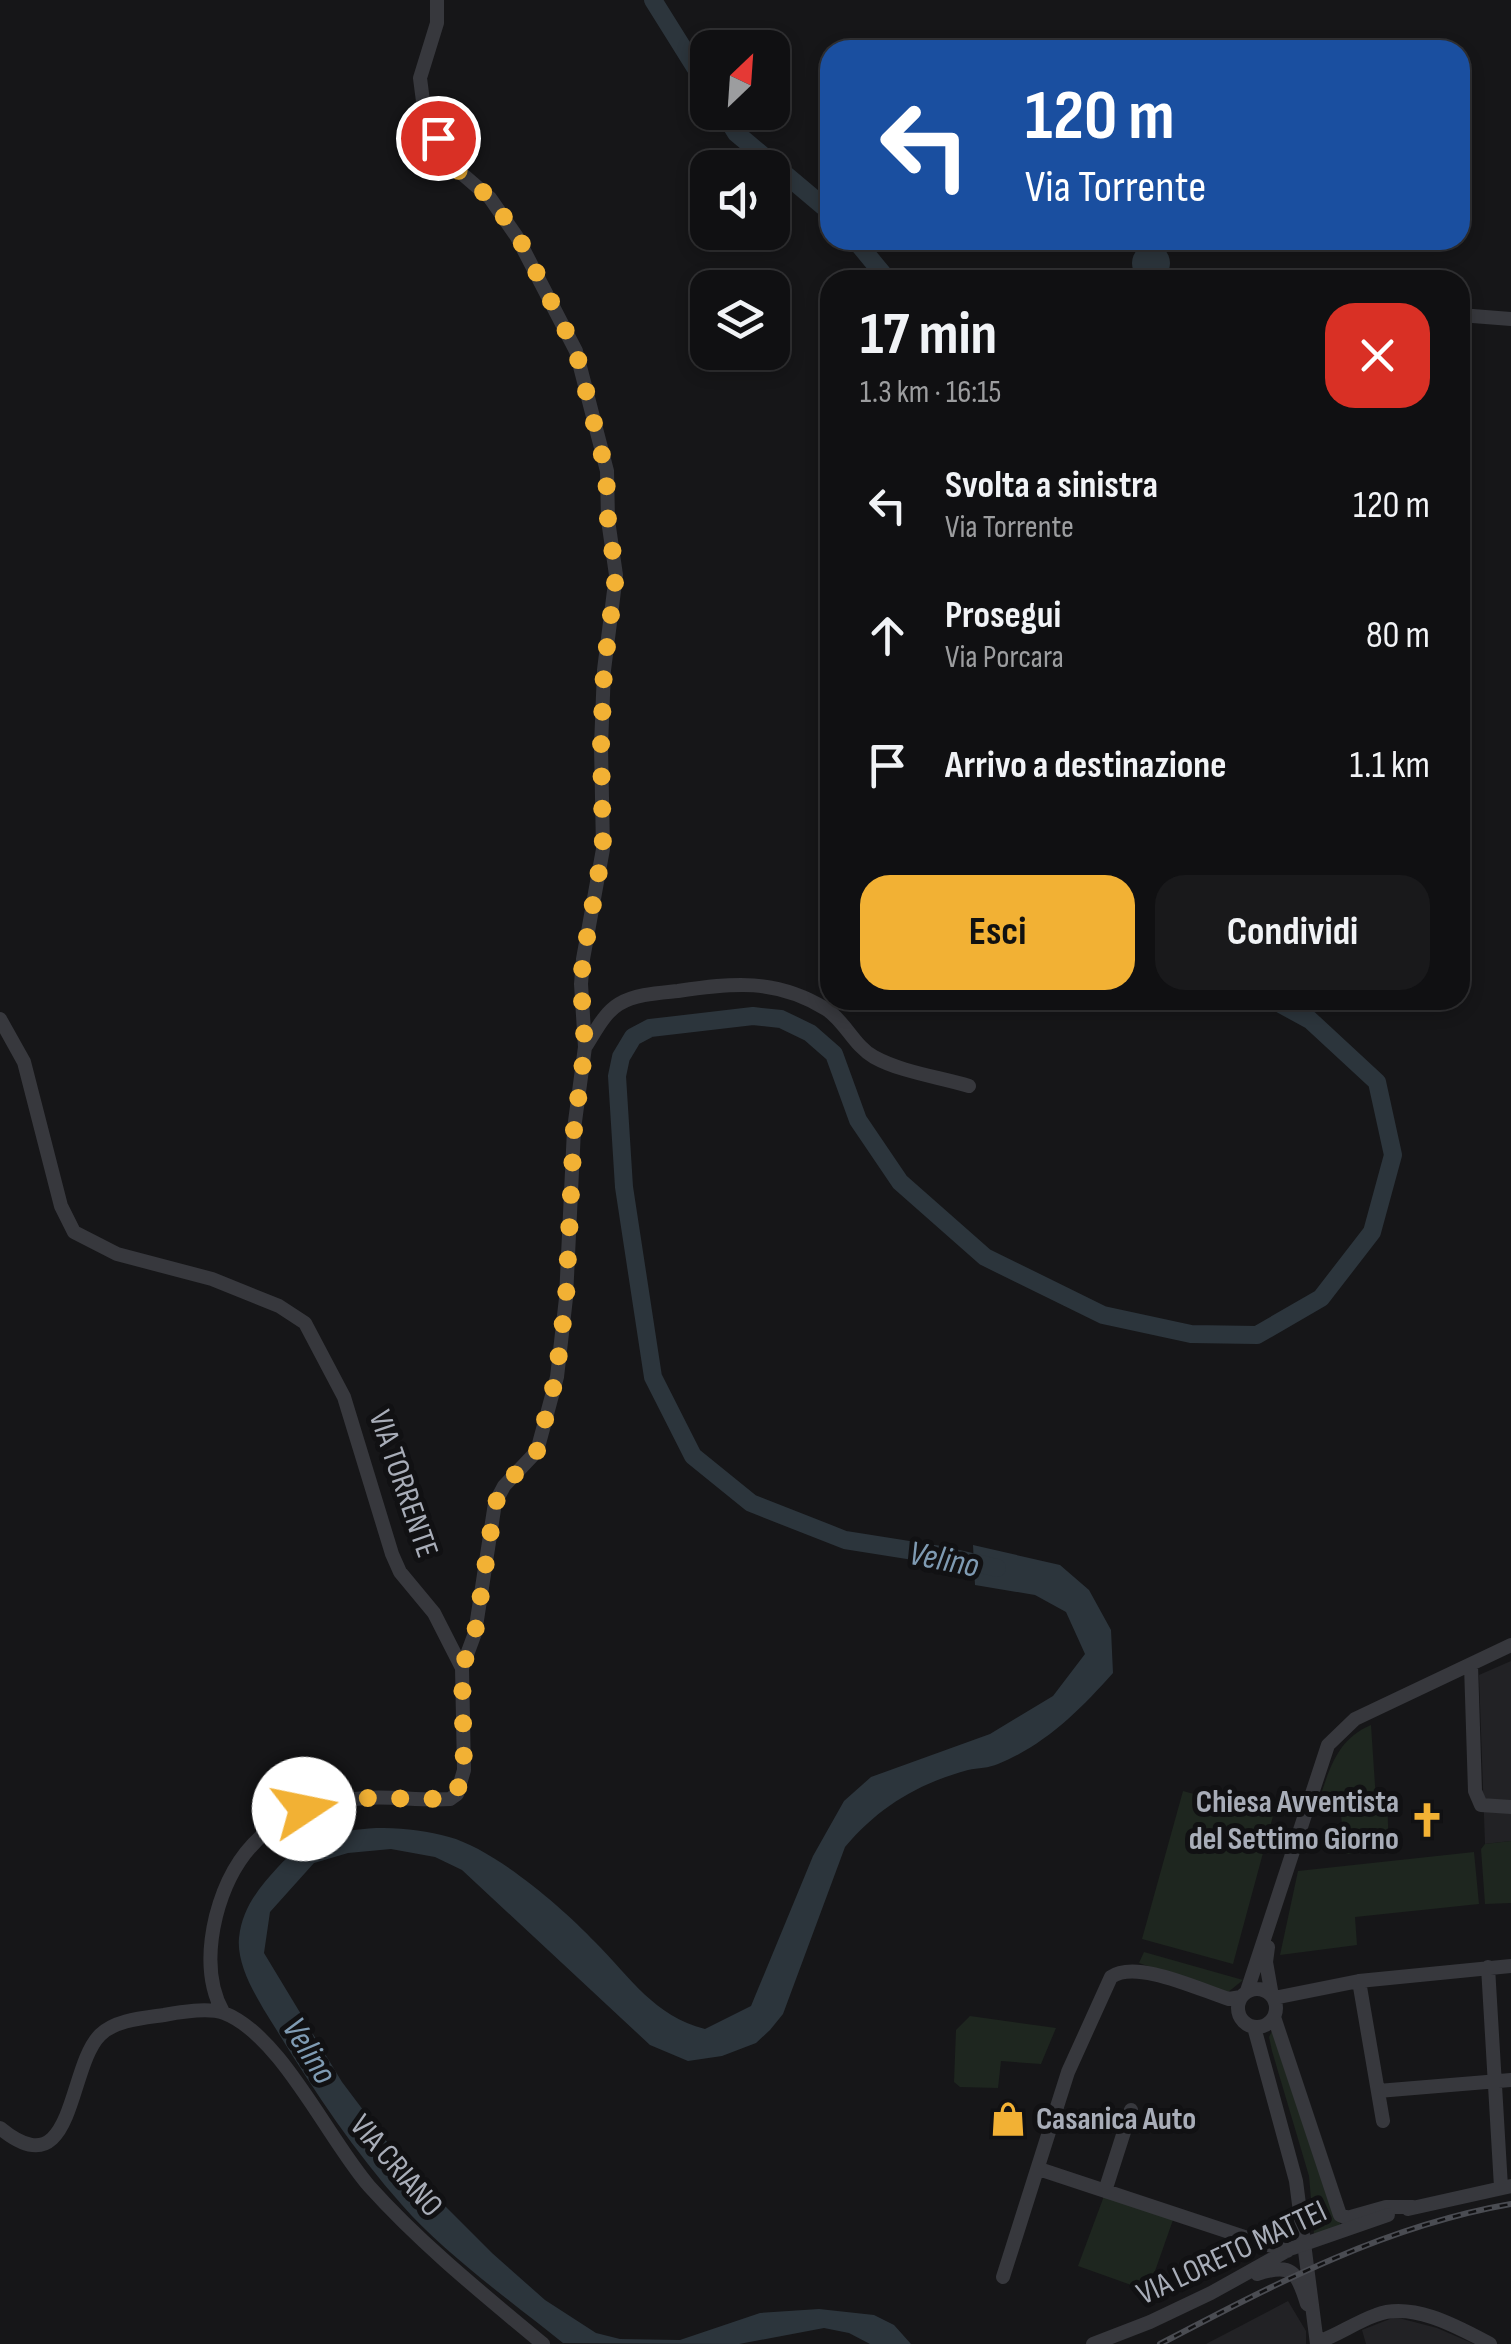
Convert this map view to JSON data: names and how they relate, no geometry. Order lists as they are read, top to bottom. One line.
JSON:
{"streets":{"street":["VIA TORRENTE","VIA CRIANO","VIA LORETO MATTEI"]},"crossings":[["VIA TORRENTE","VIA CRIANO"]],"water":["Velino"],"places":{"church":["Chiesa Avventista del Settimo Giorno"],"shop":["Casanica Auto"]},"north":"top right","page":{"turn":["120 m","Via Torrente"],"heading":["17 min","1.3 km · 16:15"],"list":[{"name":"Svolta a sinistra","note":"Via Torrente","value":"120 m"},{"name":"Prosegui","note":"Via Porcara","value":"80 m"},{"name":"Arrivo a destinazione","value":"1.1 km"}],"buttons":["Esci","Condividi"]}}
